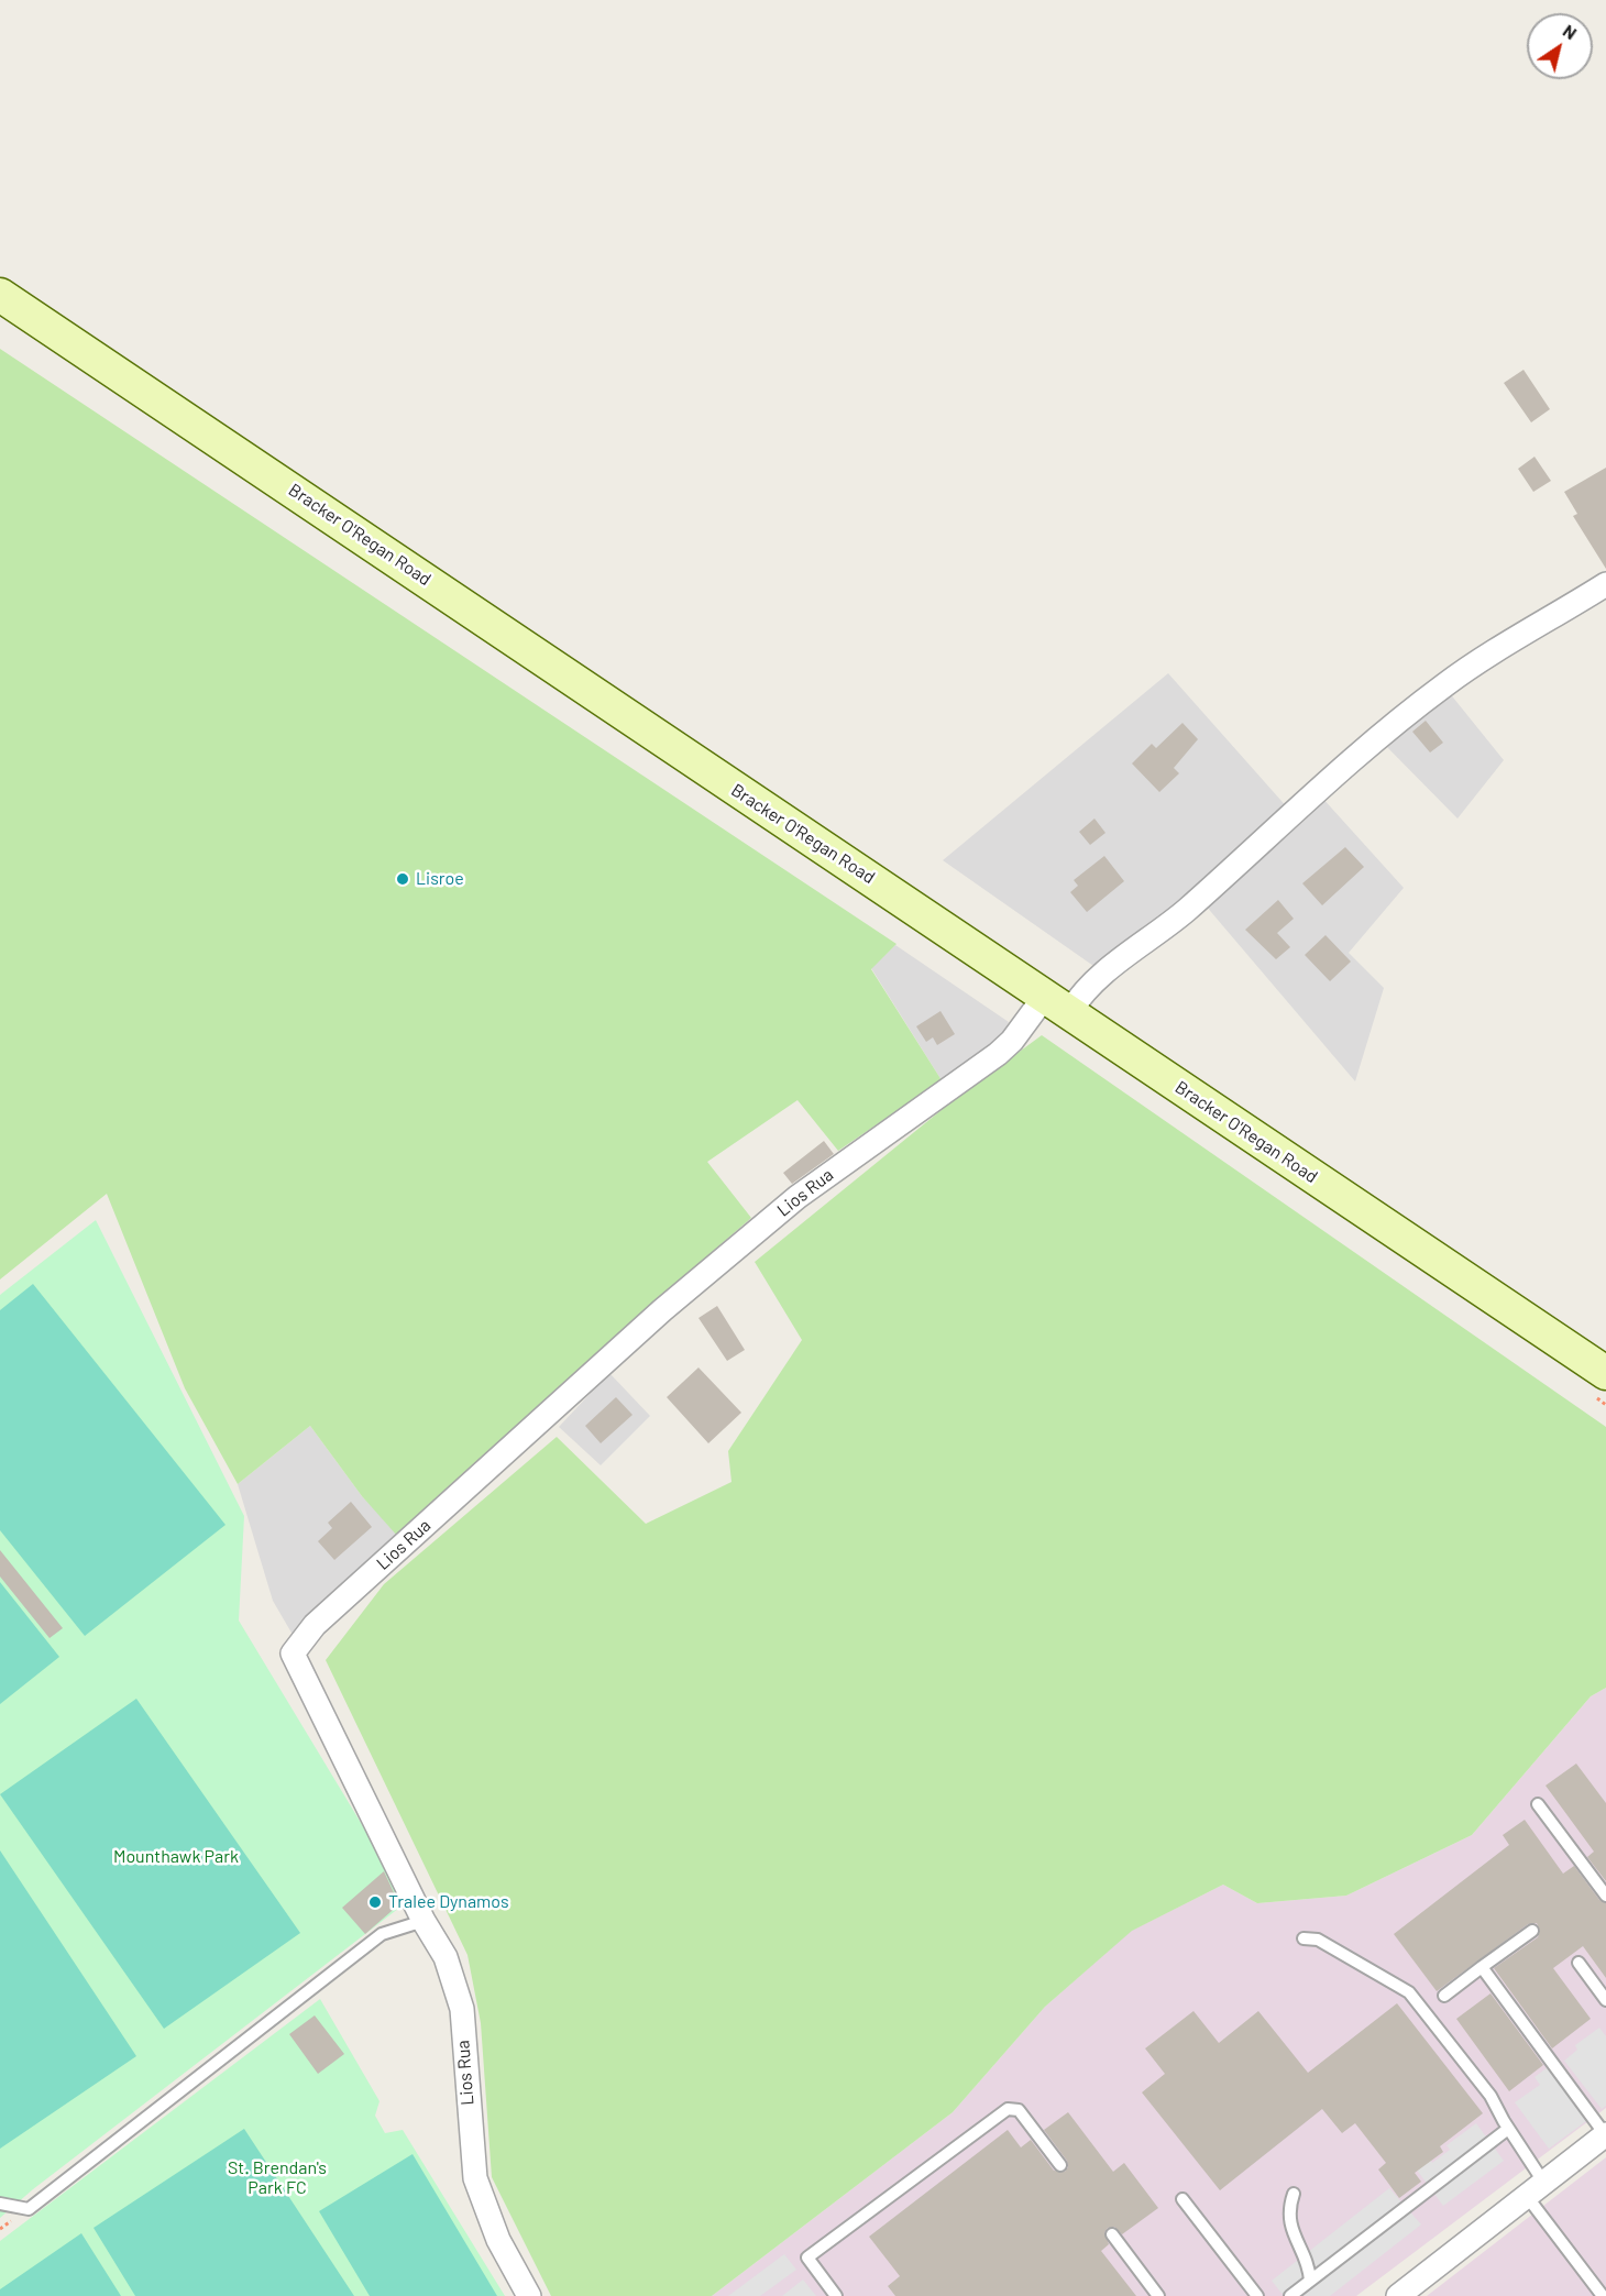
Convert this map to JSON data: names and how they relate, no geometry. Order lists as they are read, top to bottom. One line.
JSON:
{"streets":{"main road":["Bracker O'Regan Road"],"street":["Lios Rua"]},"crossings":[["Bracker O'Regan Road","Lios Rua"]],"parks":["Mounthawk Park","St. Brendan's Park FC"],"places":["Lisroe","Tralee Dynamos"],"north":"top right"}
